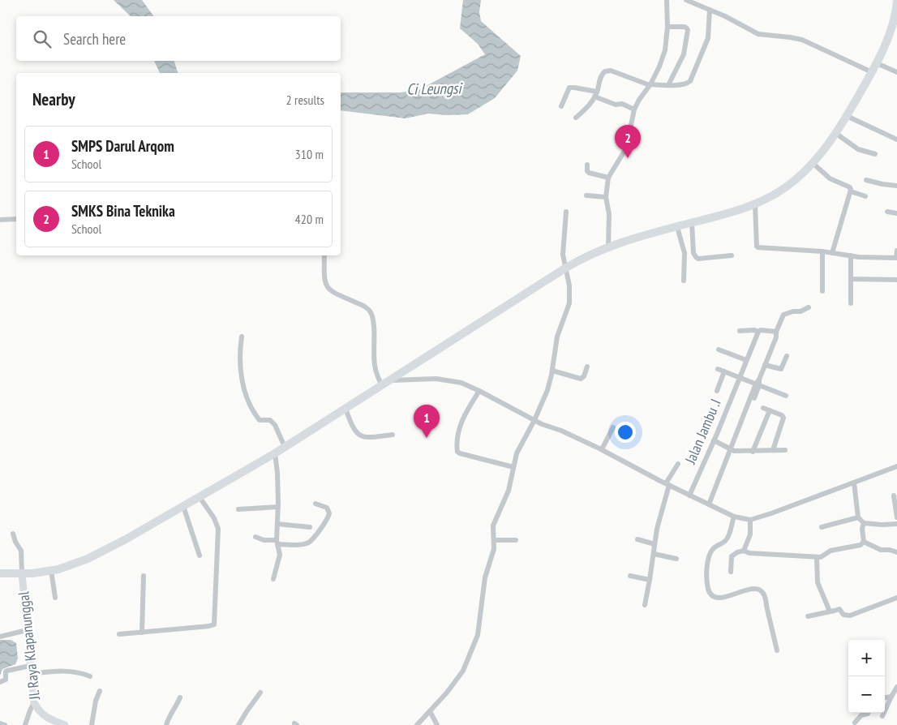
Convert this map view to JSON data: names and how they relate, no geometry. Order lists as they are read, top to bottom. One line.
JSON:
{"streets":{"street":["Jalan Jambu .I","Jl. Raya Klapanunggal"]},"water":["Ci Leungsi"],"page":{"search":"Search here","heading":["Nearby","2 results"],"pins":["2","1"],"list":[{"mark":"1","name":"SMPS Darul Arqom","note":"School","value":"310 m"},{"mark":"2","name":"SMKS Bina Teknika","note":"School","value":"420 m"}],"map_buttons":["+","−"]}}
